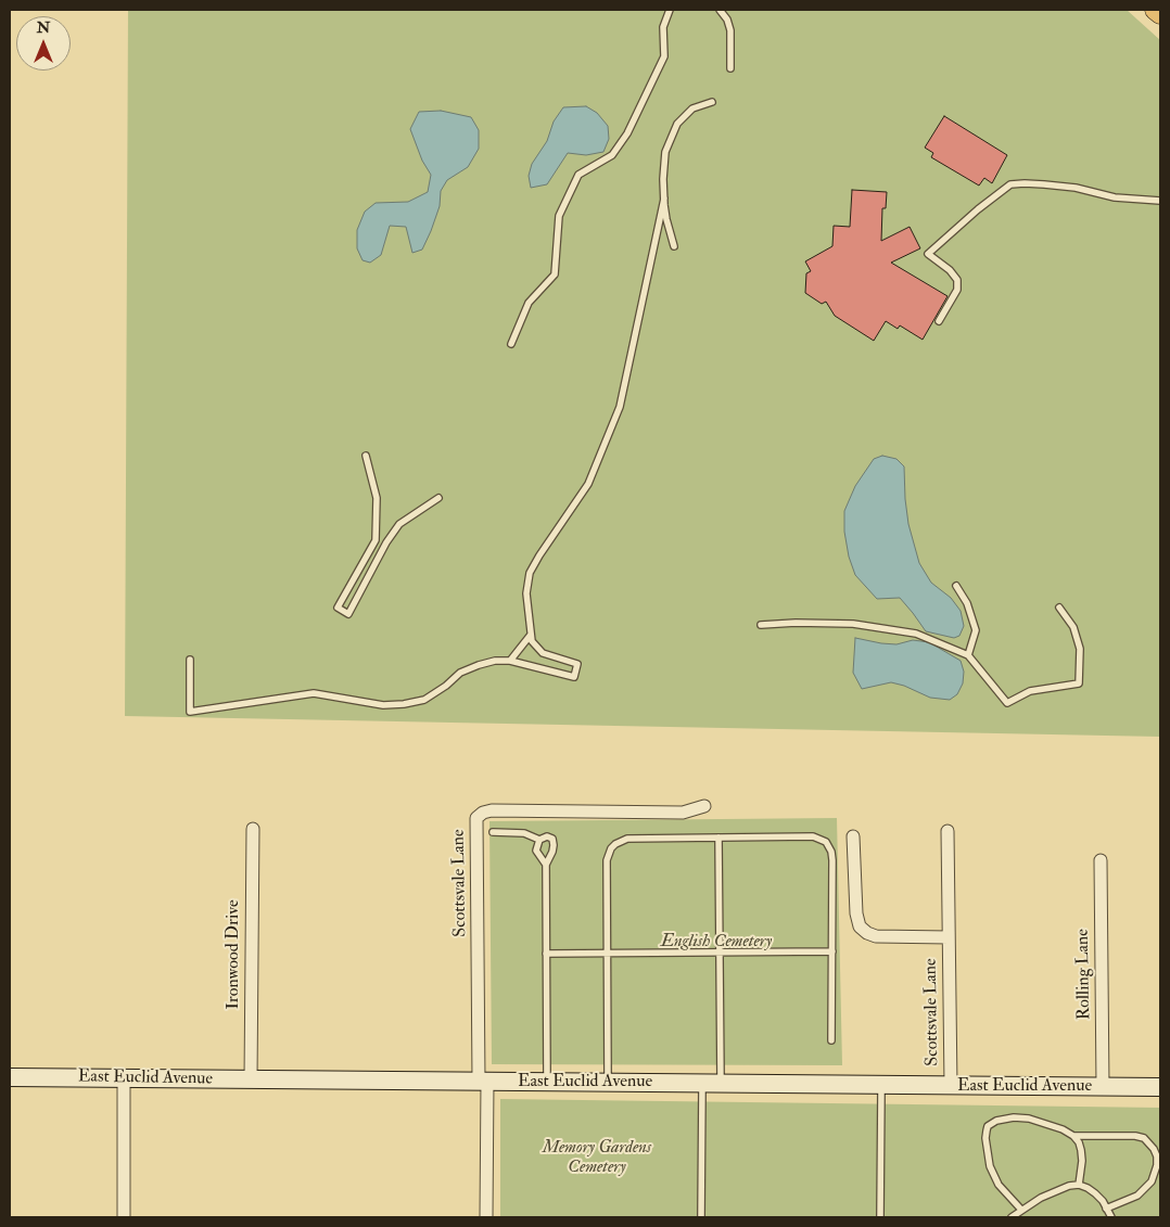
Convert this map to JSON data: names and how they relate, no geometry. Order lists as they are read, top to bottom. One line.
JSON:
{"streets":{"main road":["East Euclid Avenue"],"street":["Scottsvale Lane","Ironwood Drive","Rolling Lane"]},"crossings":[["Scottsvale Lane","East Euclid Avenue"],["Ironwood Drive","East Euclid Avenue"],["Rolling Lane","East Euclid Avenue"]],"parks":["English Cemetery","Memory Gardens Cemetery"],"north":"top"}
